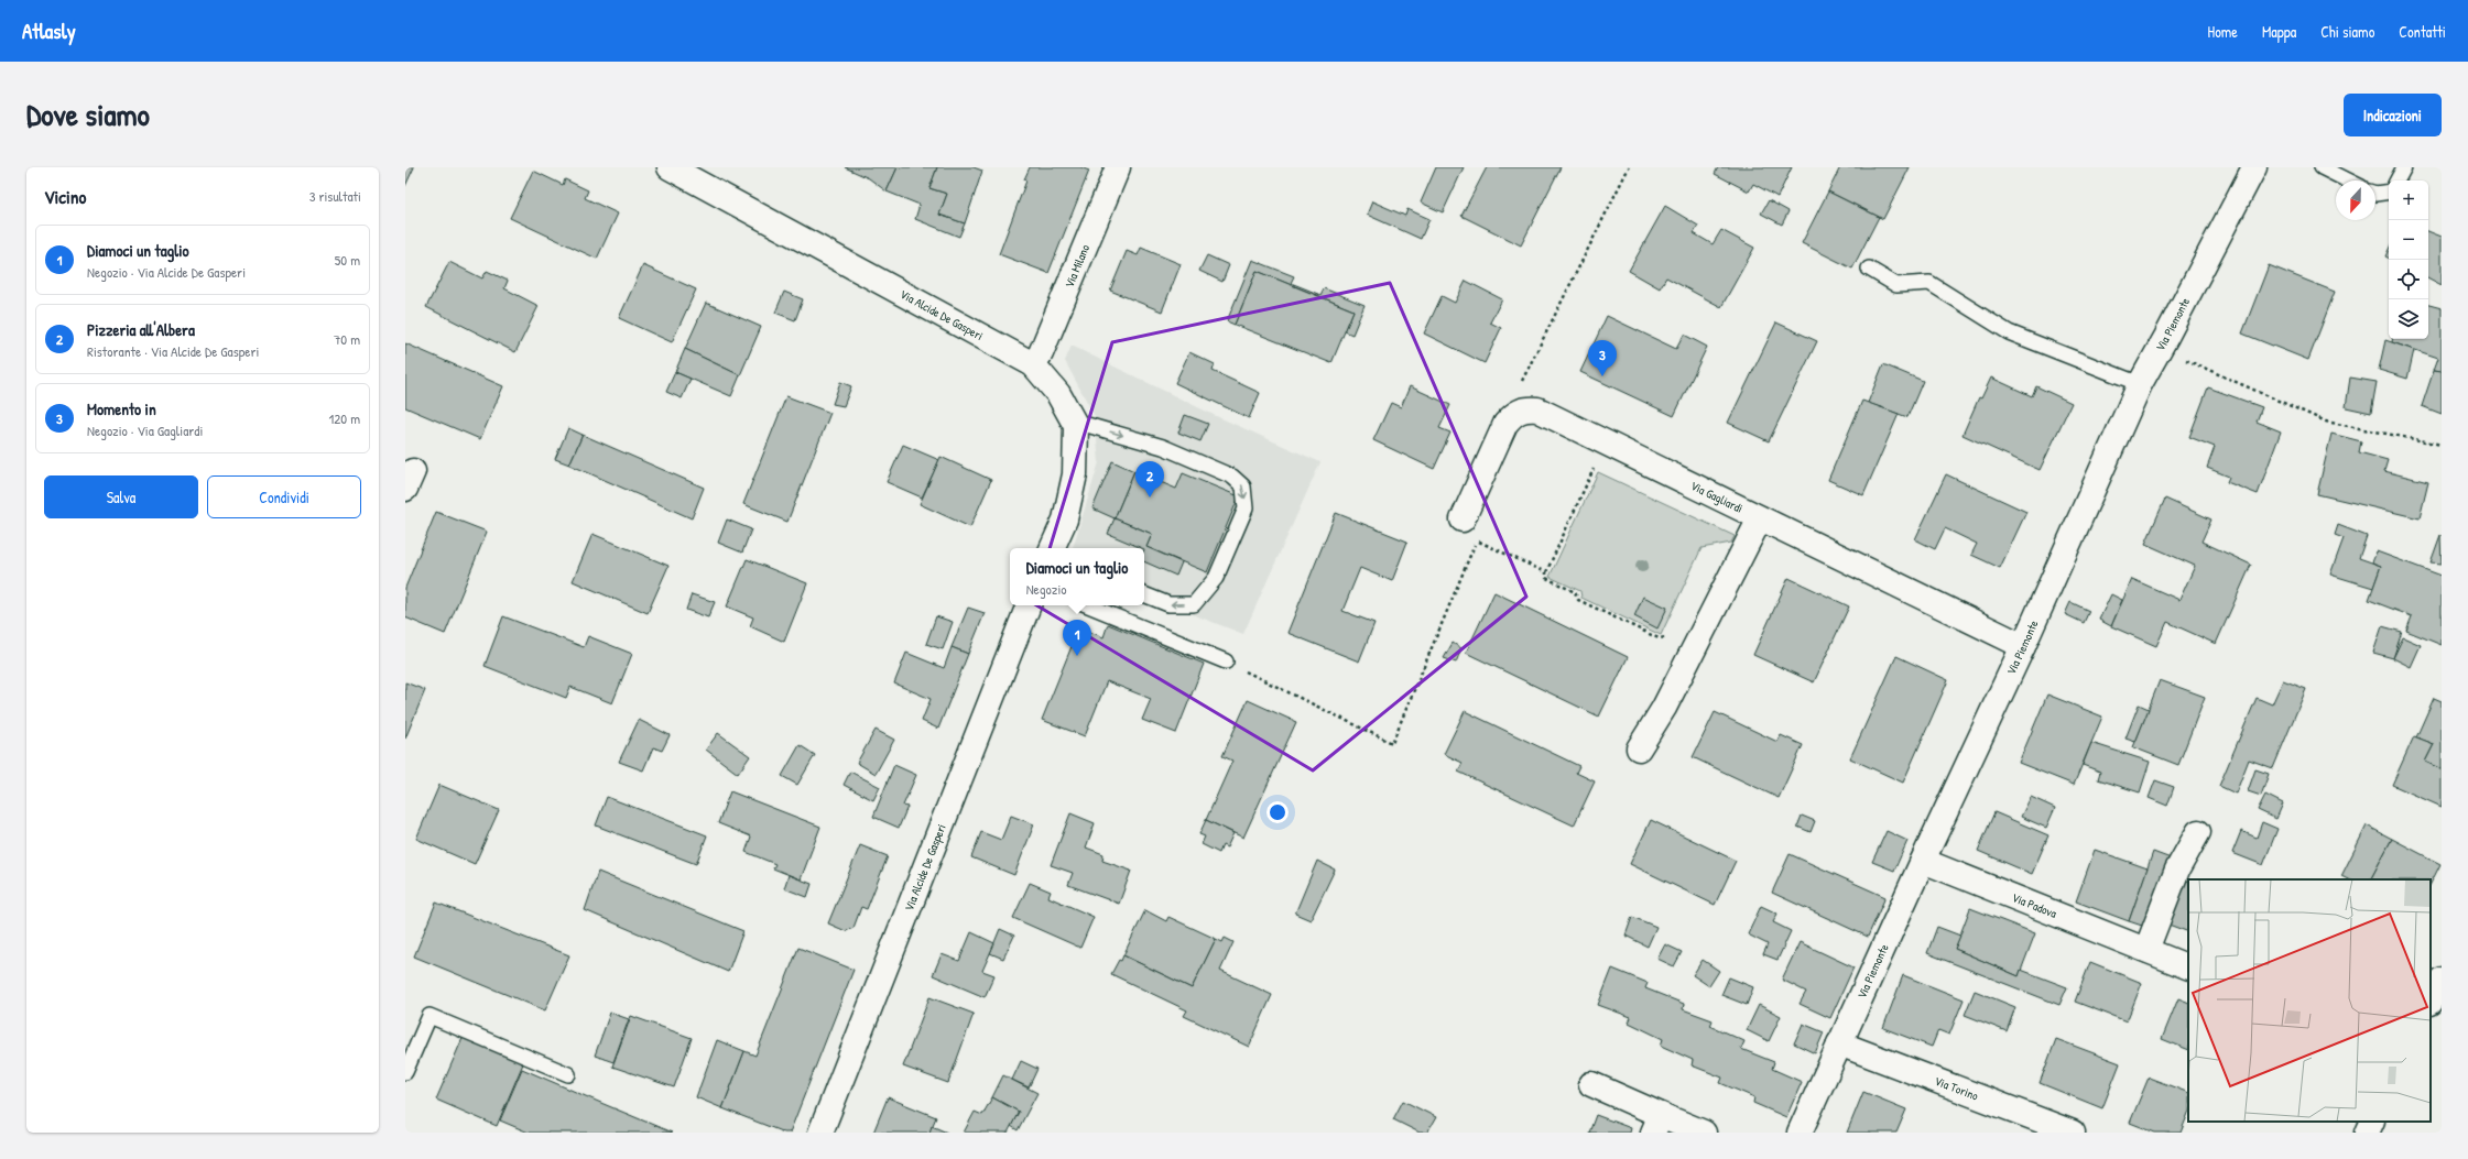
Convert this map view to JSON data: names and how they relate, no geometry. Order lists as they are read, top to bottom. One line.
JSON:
{"streets":{"street":["Via Milano","Via Alcide De Gasperi","Via Piemonte","Via Gagliardi","Via Padova","Via Torino"]},"crossings":[["Via Milano","Via Alcide De Gasperi"],["Via Piemonte","Via Gagliardi"],["Via Piemonte","Via Padova"],["Via Piemonte","Via Torino"]],"north":"bottom","page":{"header":"Atlasly","nav":["Home","Mappa","Chi siamo","Contatti"],"title":"Dove siamo","buttons":["Indicazioni",["Salva","Condividi"]],"heading":["Vicino","3 risultati"],"map_buttons":["+","−"],"list":[{"mark":"1","name":"Diamoci un taglio","note":"Negozio · Via Alcide De Gasperi","value":"50 m"},{"mark":"2","name":"Pizzeria all'Albera","note":"Ristorante · Via Alcide De Gasperi","value":"70 m"},{"mark":"3","name":"Momento in","note":"Negozio · Via Gagliardi","value":"120 m"}],"pins":["3","2","1"],"popup":["Diamoci un taglio","Negozio"]}}
